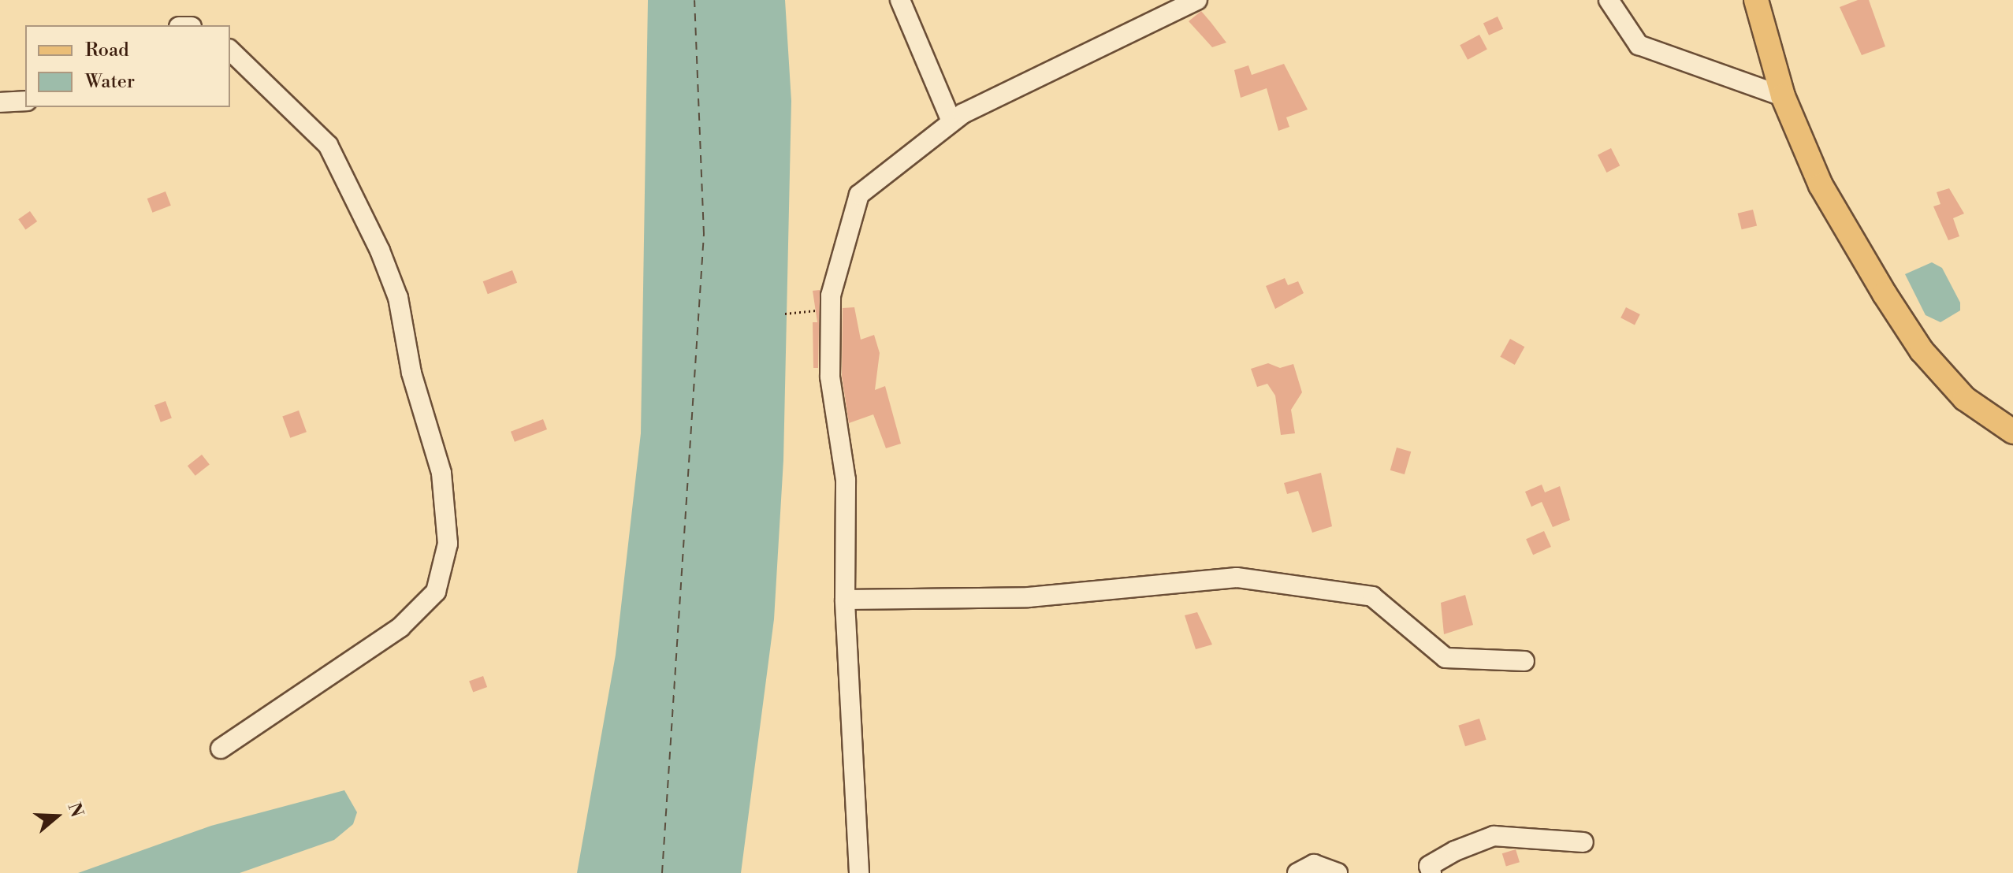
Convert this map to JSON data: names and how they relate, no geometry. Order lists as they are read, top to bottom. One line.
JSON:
{"legend":["Road","Water"],"north":"right"}
